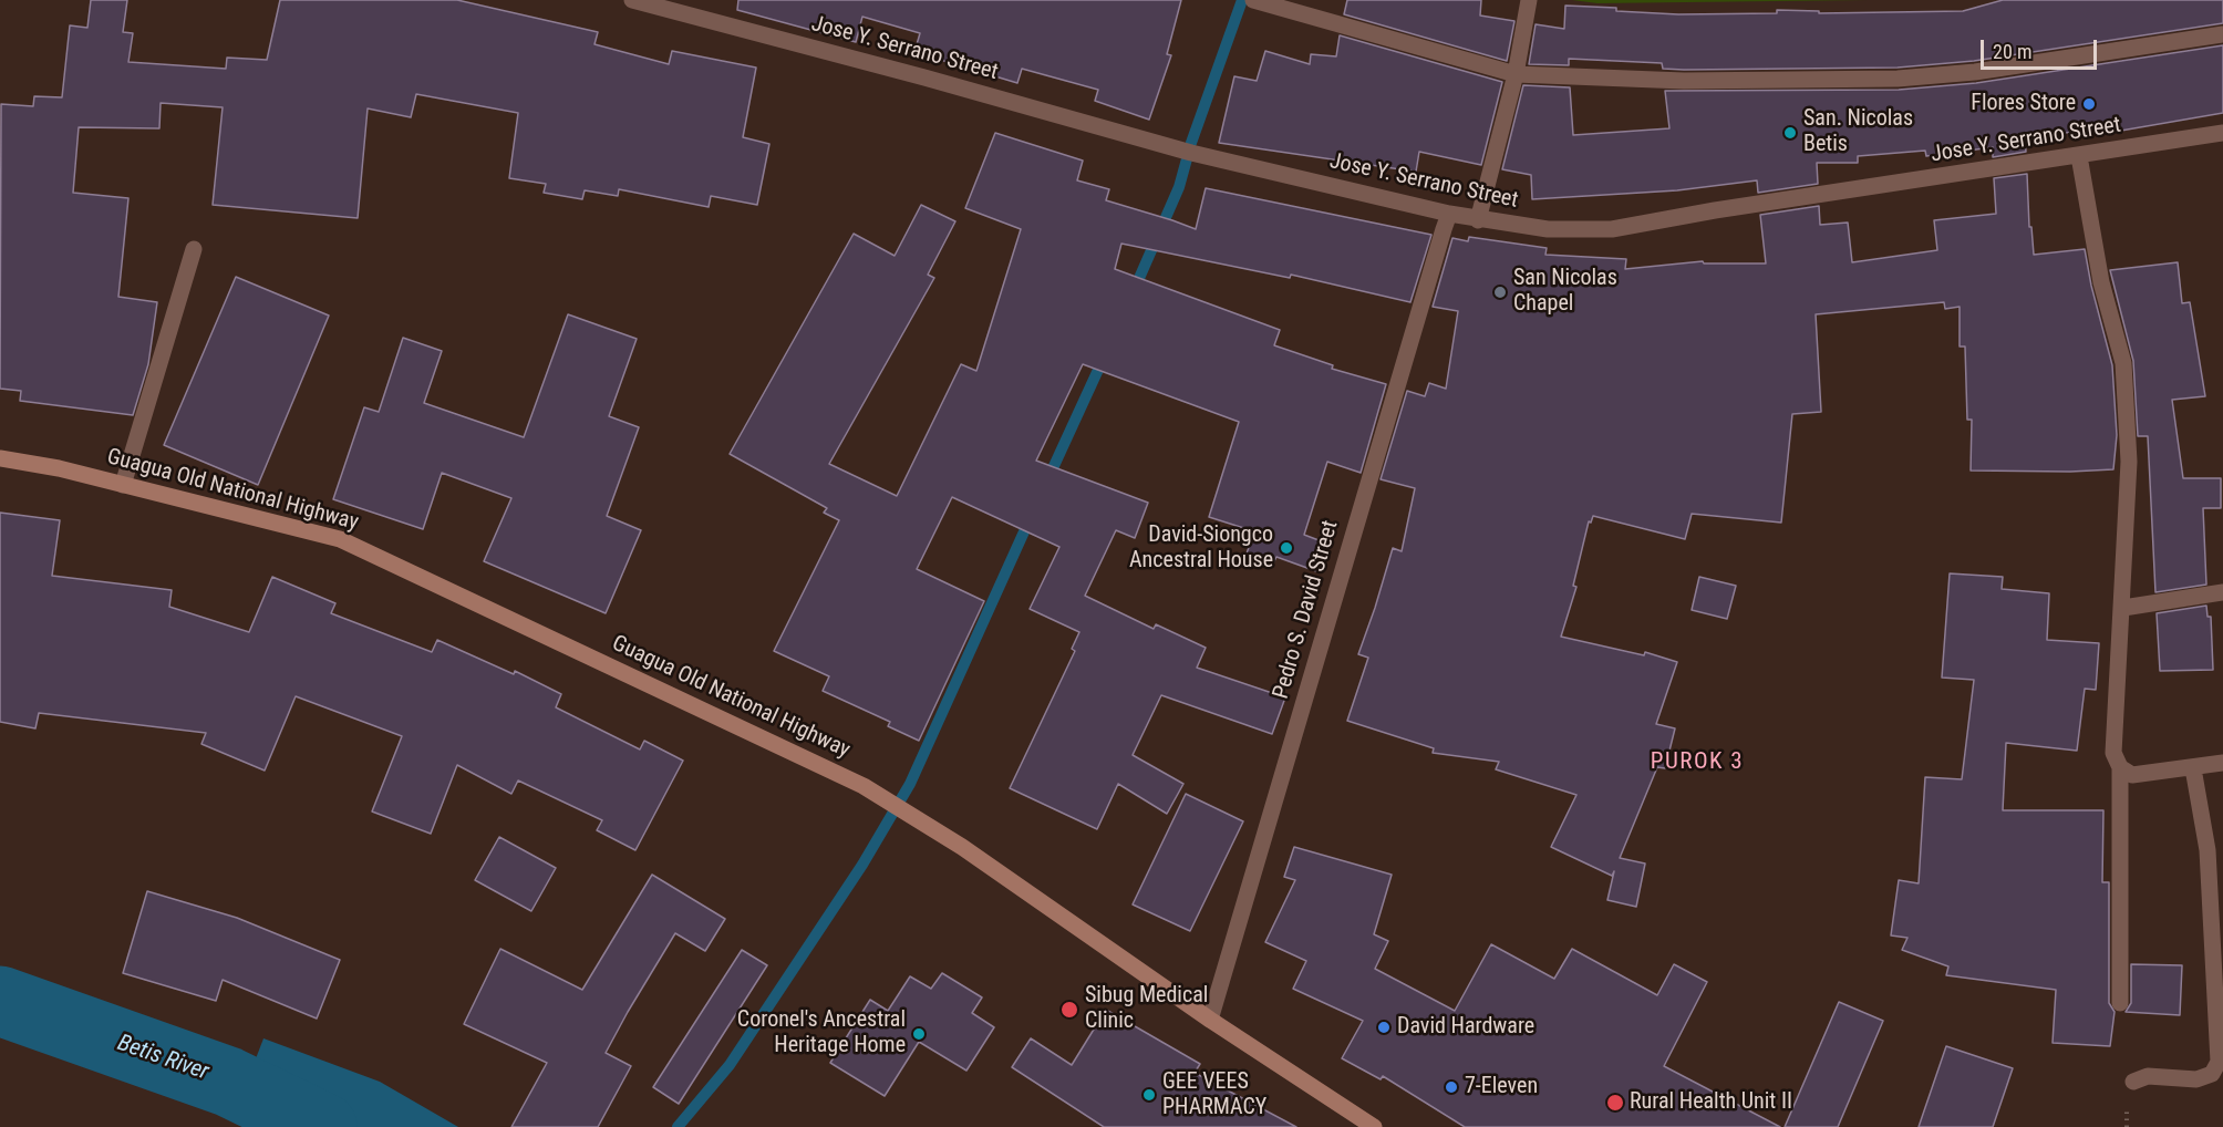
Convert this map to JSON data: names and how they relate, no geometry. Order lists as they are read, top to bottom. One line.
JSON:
{"streets":{"main road":["Guagua Old National Highway"],"street":["Jose Y. Serrano Street","Pedro S. David Street"]},"crossings":[["Jose Y. Serrano Street","Pedro S. David Street"],["Guagua Old National Highway","Pedro S. David Street"]],"districts":["PUROK 3"],"water":["Betis River"],"places":["Flores Store","San. Nicolas Betis","San Nicolas Chapel","David-Siongco Ancestral House","Sibug Medical Clinic","David Hardware","Coronel's Ancestral Heritage Home","7-Eleven","GEE VEES PHARMACY","Rural Health Unit II"],"scale_bar":"20 m"}
